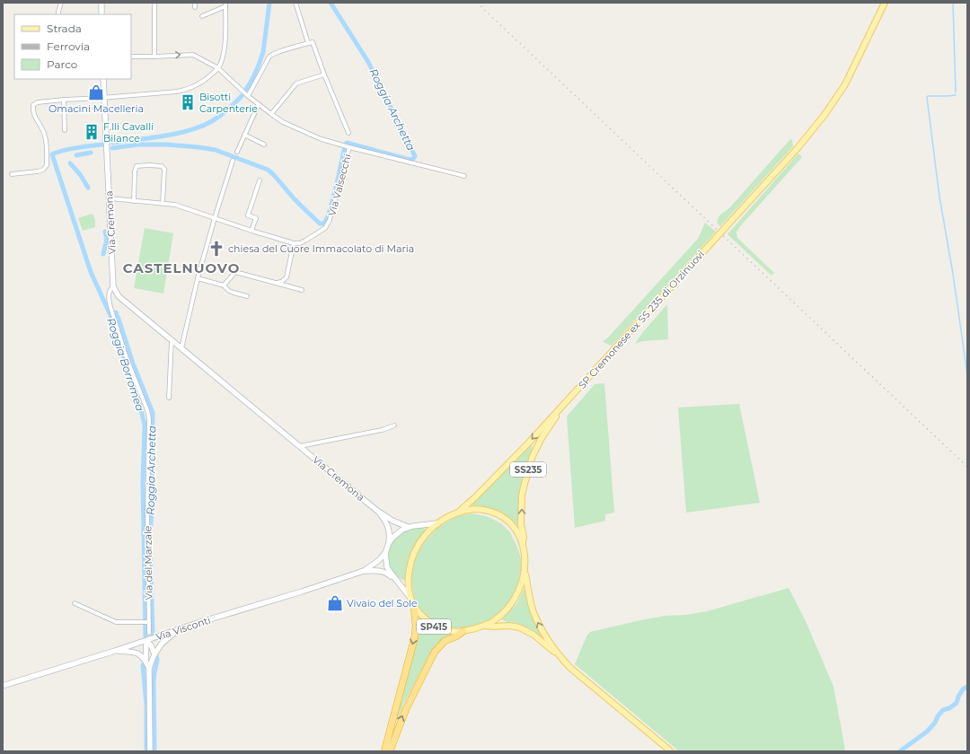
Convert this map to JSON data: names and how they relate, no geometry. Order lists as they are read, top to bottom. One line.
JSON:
{"streets":{"highway":["SP415"],"main road":["SP Cremonese ex SS 235 di Orzinuovi","SS235"],"street":["Via Valsecchi","Via Cremona","Via del Marzale","Via Visconti"]},"crossings":[["Via Cremona","Via del Marzale"],["SP Cremonese ex SS 235 di Orzinuovi","SS235"],["SS235","SP415"]],"districts":["CASTELNUOVO"],"water":["Roggia Archetta","Roggia Borromea"],"places":{"shop":["Omacini Macelleria","Vivaio del Sole"],"building":["Bisotti Carpenterie","F.lli Cavalli Bilance"],"church":["chiesa del Cuore Immacolato di Maria"]},"legend":["Strada","Ferrovia","Parco"]}
